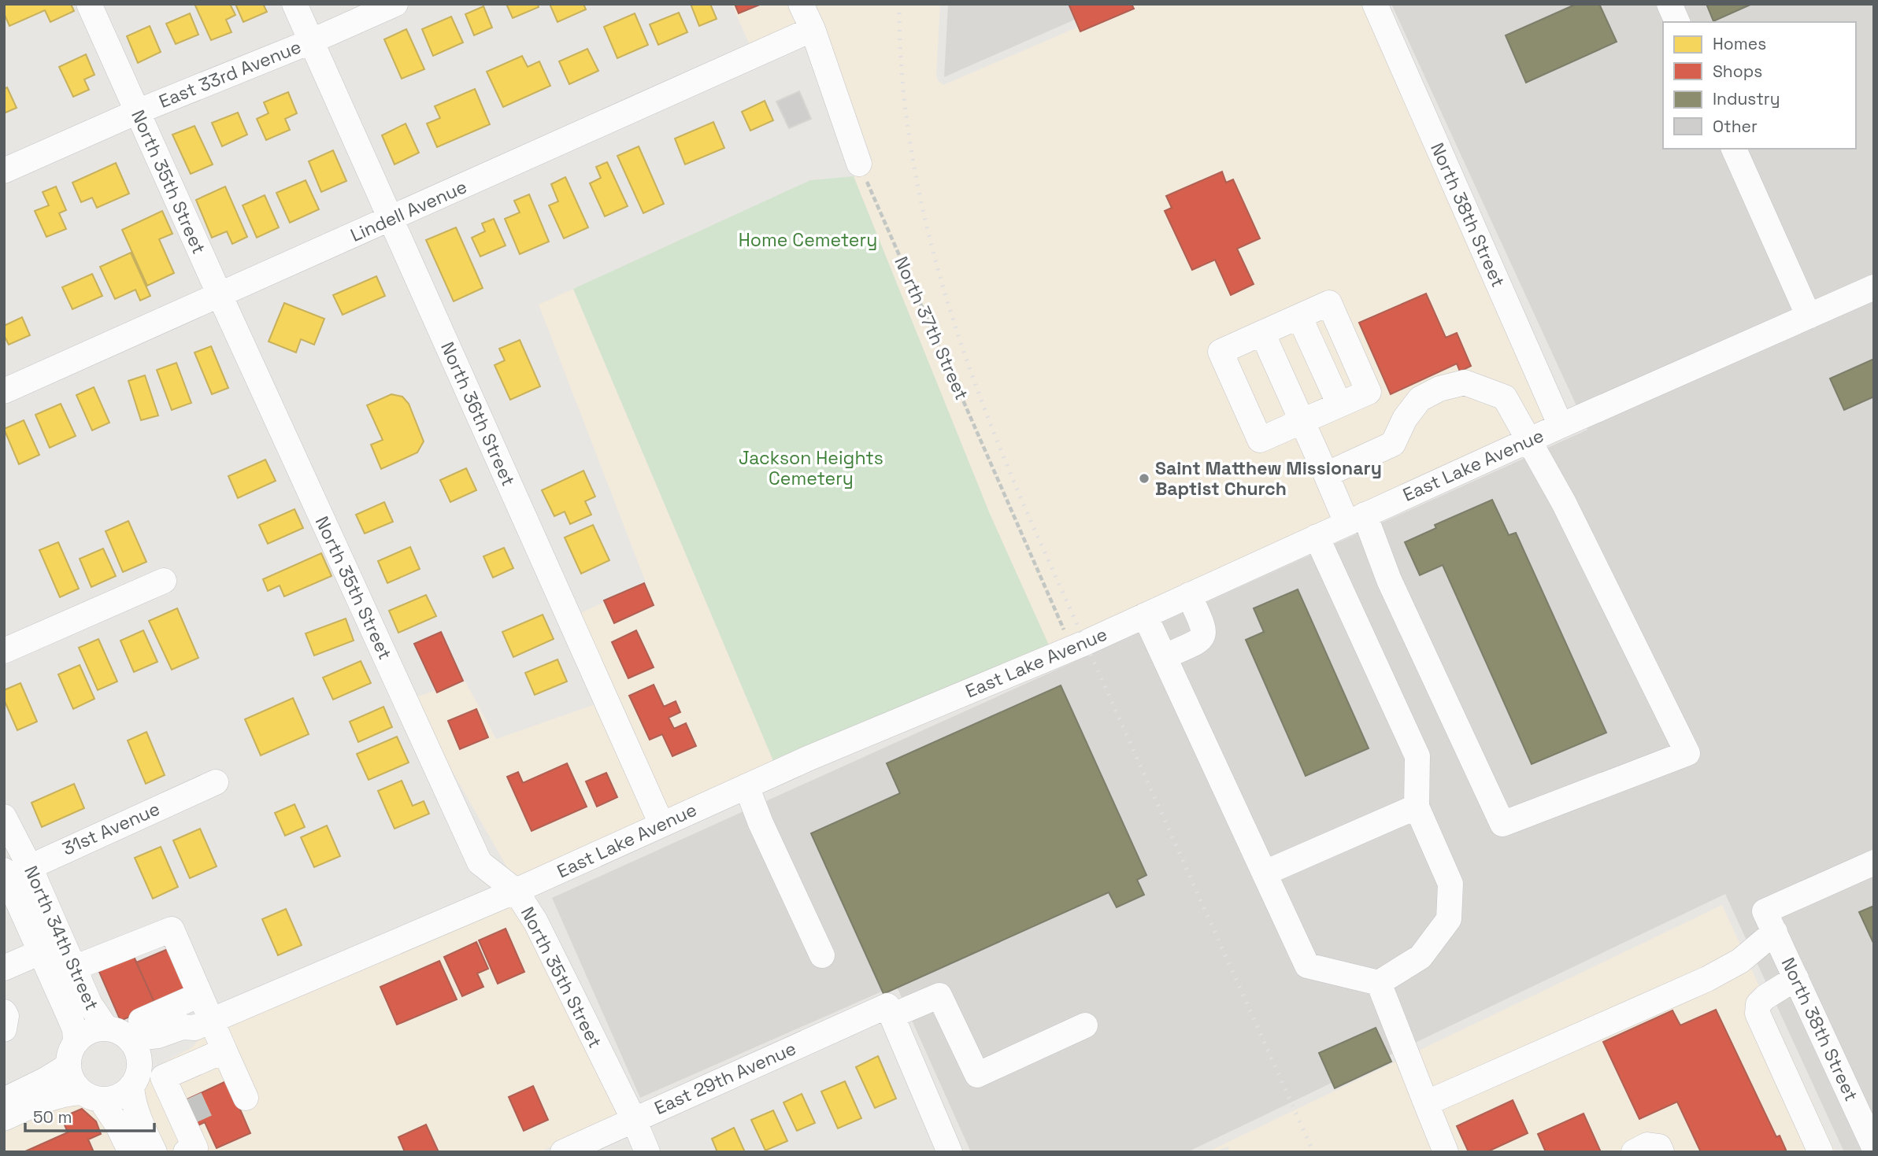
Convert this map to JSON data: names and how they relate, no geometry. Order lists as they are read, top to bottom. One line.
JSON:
{"streets":{"street":["East 33rd Avenue","North 35th Street","Lindell Avenue","North 38th Street","North 36th Street","East Lake Avenue","31st Avenue","North 34th Street","East 29th Avenue"],"path":["North 37th Street"]},"crossings":[["East 33rd Avenue","North 35th Street"],["East 33rd Avenue","North 36th Street"],["North 35th Street","Lindell Avenue"],["North 35th Street","East Lake Avenue"],["North 35th Street","East 29th Avenue"],["Lindell Avenue","North 36th Street"],["North 38th Street","East Lake Avenue"],["North 37th Street","East Lake Avenue"],["North 36th Street","East Lake Avenue"],["East Lake Avenue","North 34th Street"],["31st Avenue","North 34th Street"]],"parks":["Home Cemetery","Jackson Heights Cemetery"],"places":["Saint Matthew Missionary Baptist Church"],"legend":["Homes","Shops","Industry","Other"],"scale_bar":"50 m"}
